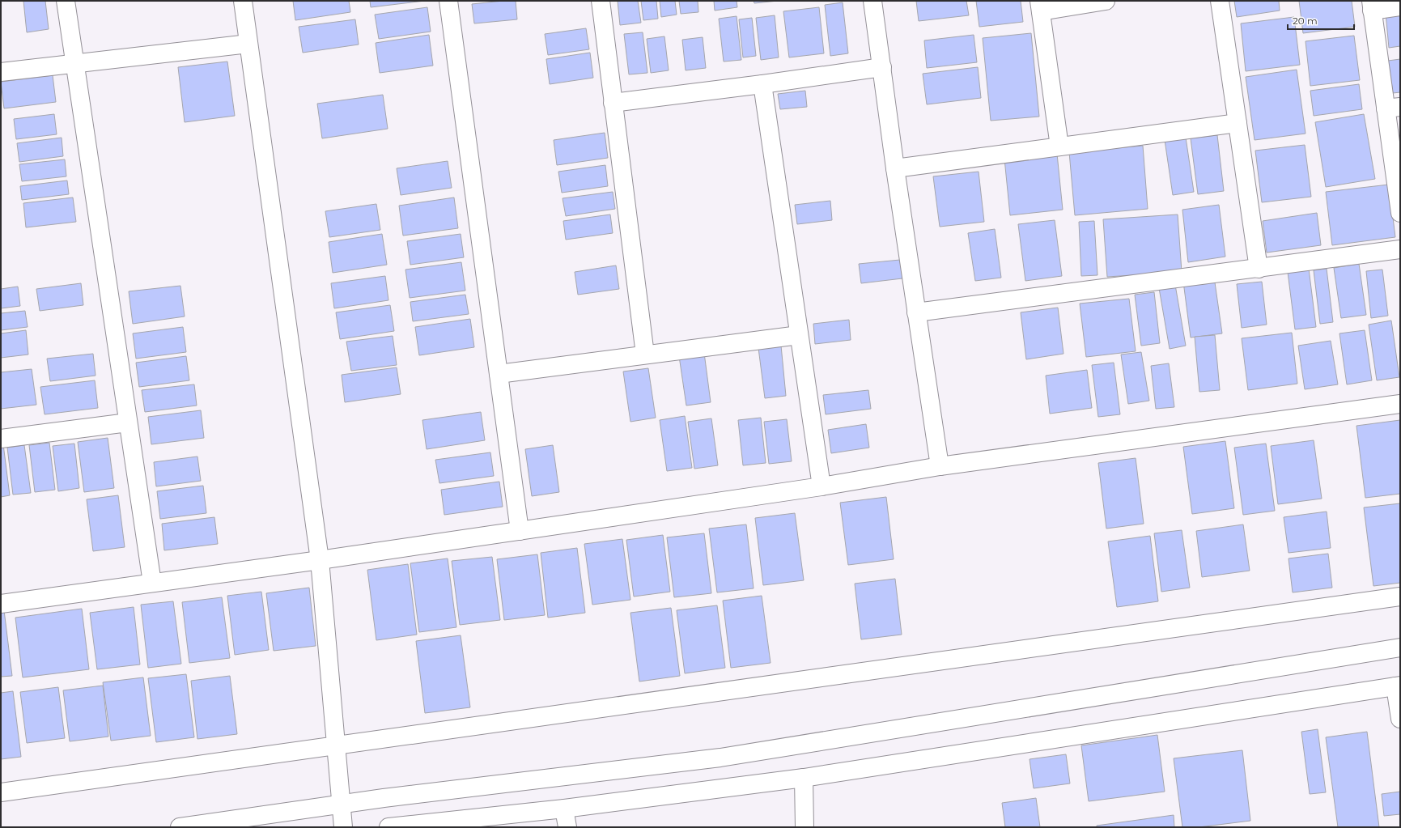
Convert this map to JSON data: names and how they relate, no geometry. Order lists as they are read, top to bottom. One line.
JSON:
{"scale_bar":"20 m"}
